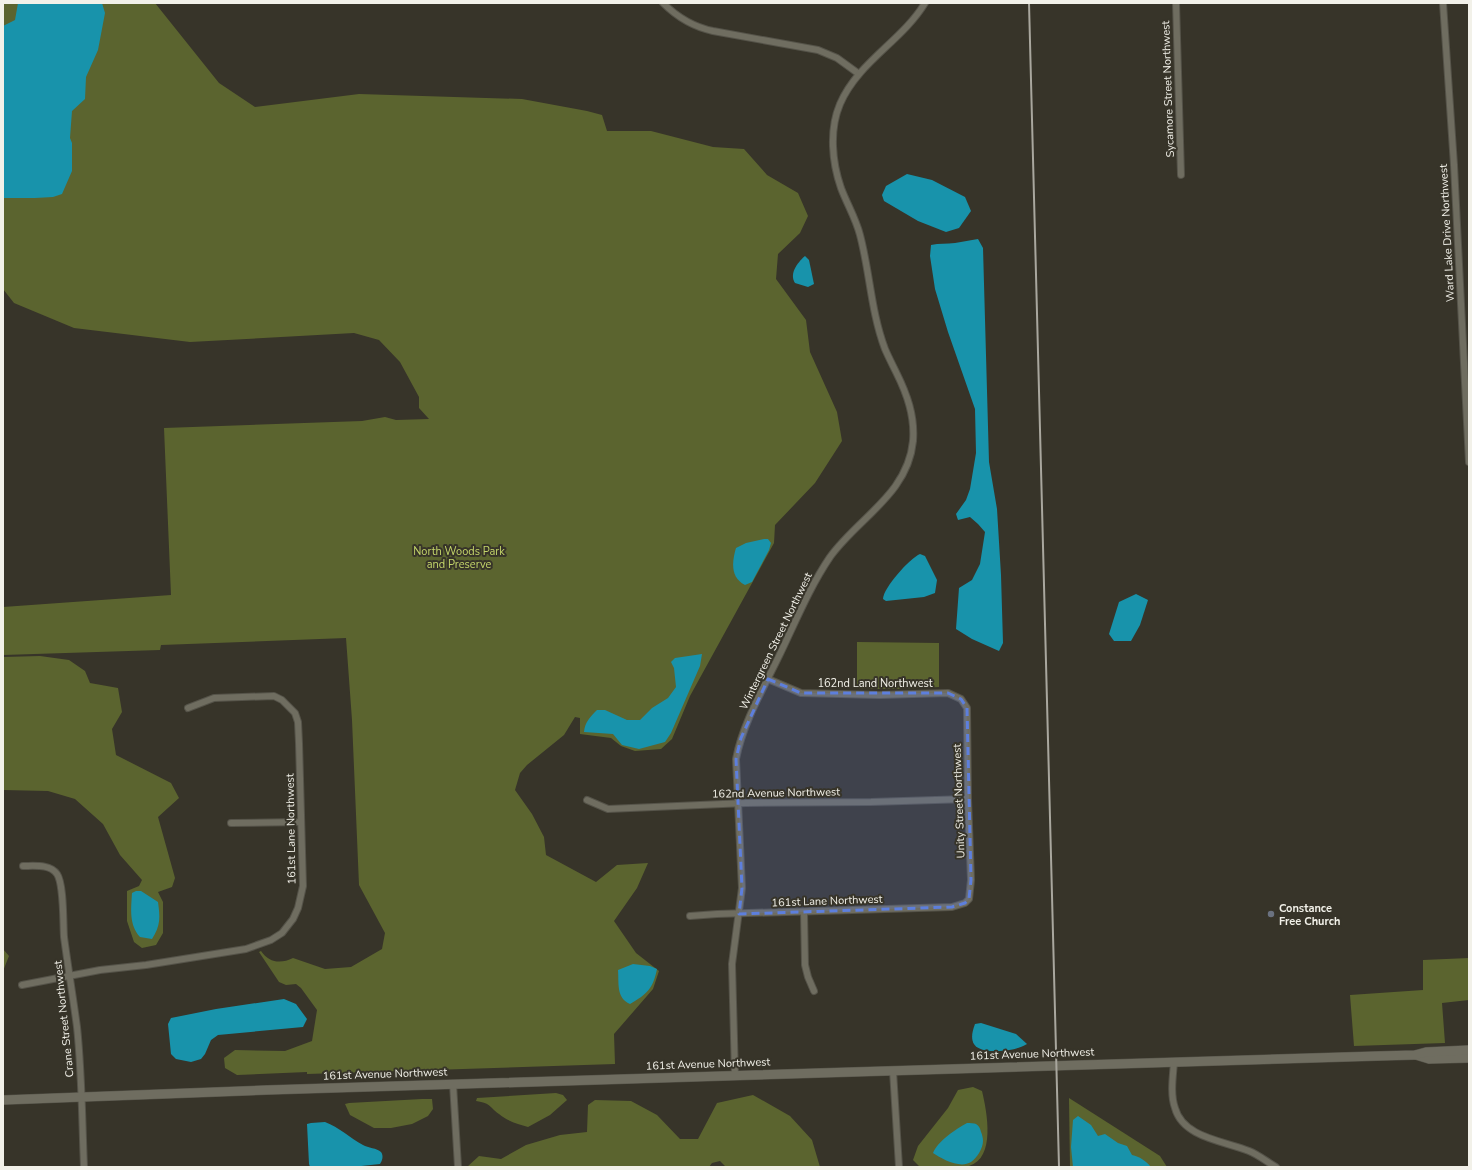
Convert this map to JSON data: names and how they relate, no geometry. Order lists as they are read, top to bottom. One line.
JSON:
{"streets":{"main road":["161st Avenue Northwest"],"street":["Sycamore Street Northwest","Ward Lake Drive Northwest","Wintergreen Street Northwest","162nd Land Northwest","162nd Avenue Northwest","Unity Street Northwest","161st Lane Northwest","Crane Street Northwest"]},"crossings":[["Wintergreen Street Northwest","162nd Land Northwest"],["Wintergreen Street Northwest","162nd Avenue Northwest"],["Wintergreen Street Northwest","161st Lane Northwest"],["Wintergreen Street Northwest","161st Avenue Northwest"],["162nd Land Northwest","Unity Street Northwest"],["162nd Avenue Northwest","Unity Street Northwest"],["Unity Street Northwest","161st Lane Northwest"],["161st Lane Northwest","Crane Street Northwest"],["Crane Street Northwest","161st Avenue Northwest"]],"parks":["North Woods Park and Preserve"],"places":["Constance Free Church"]}
